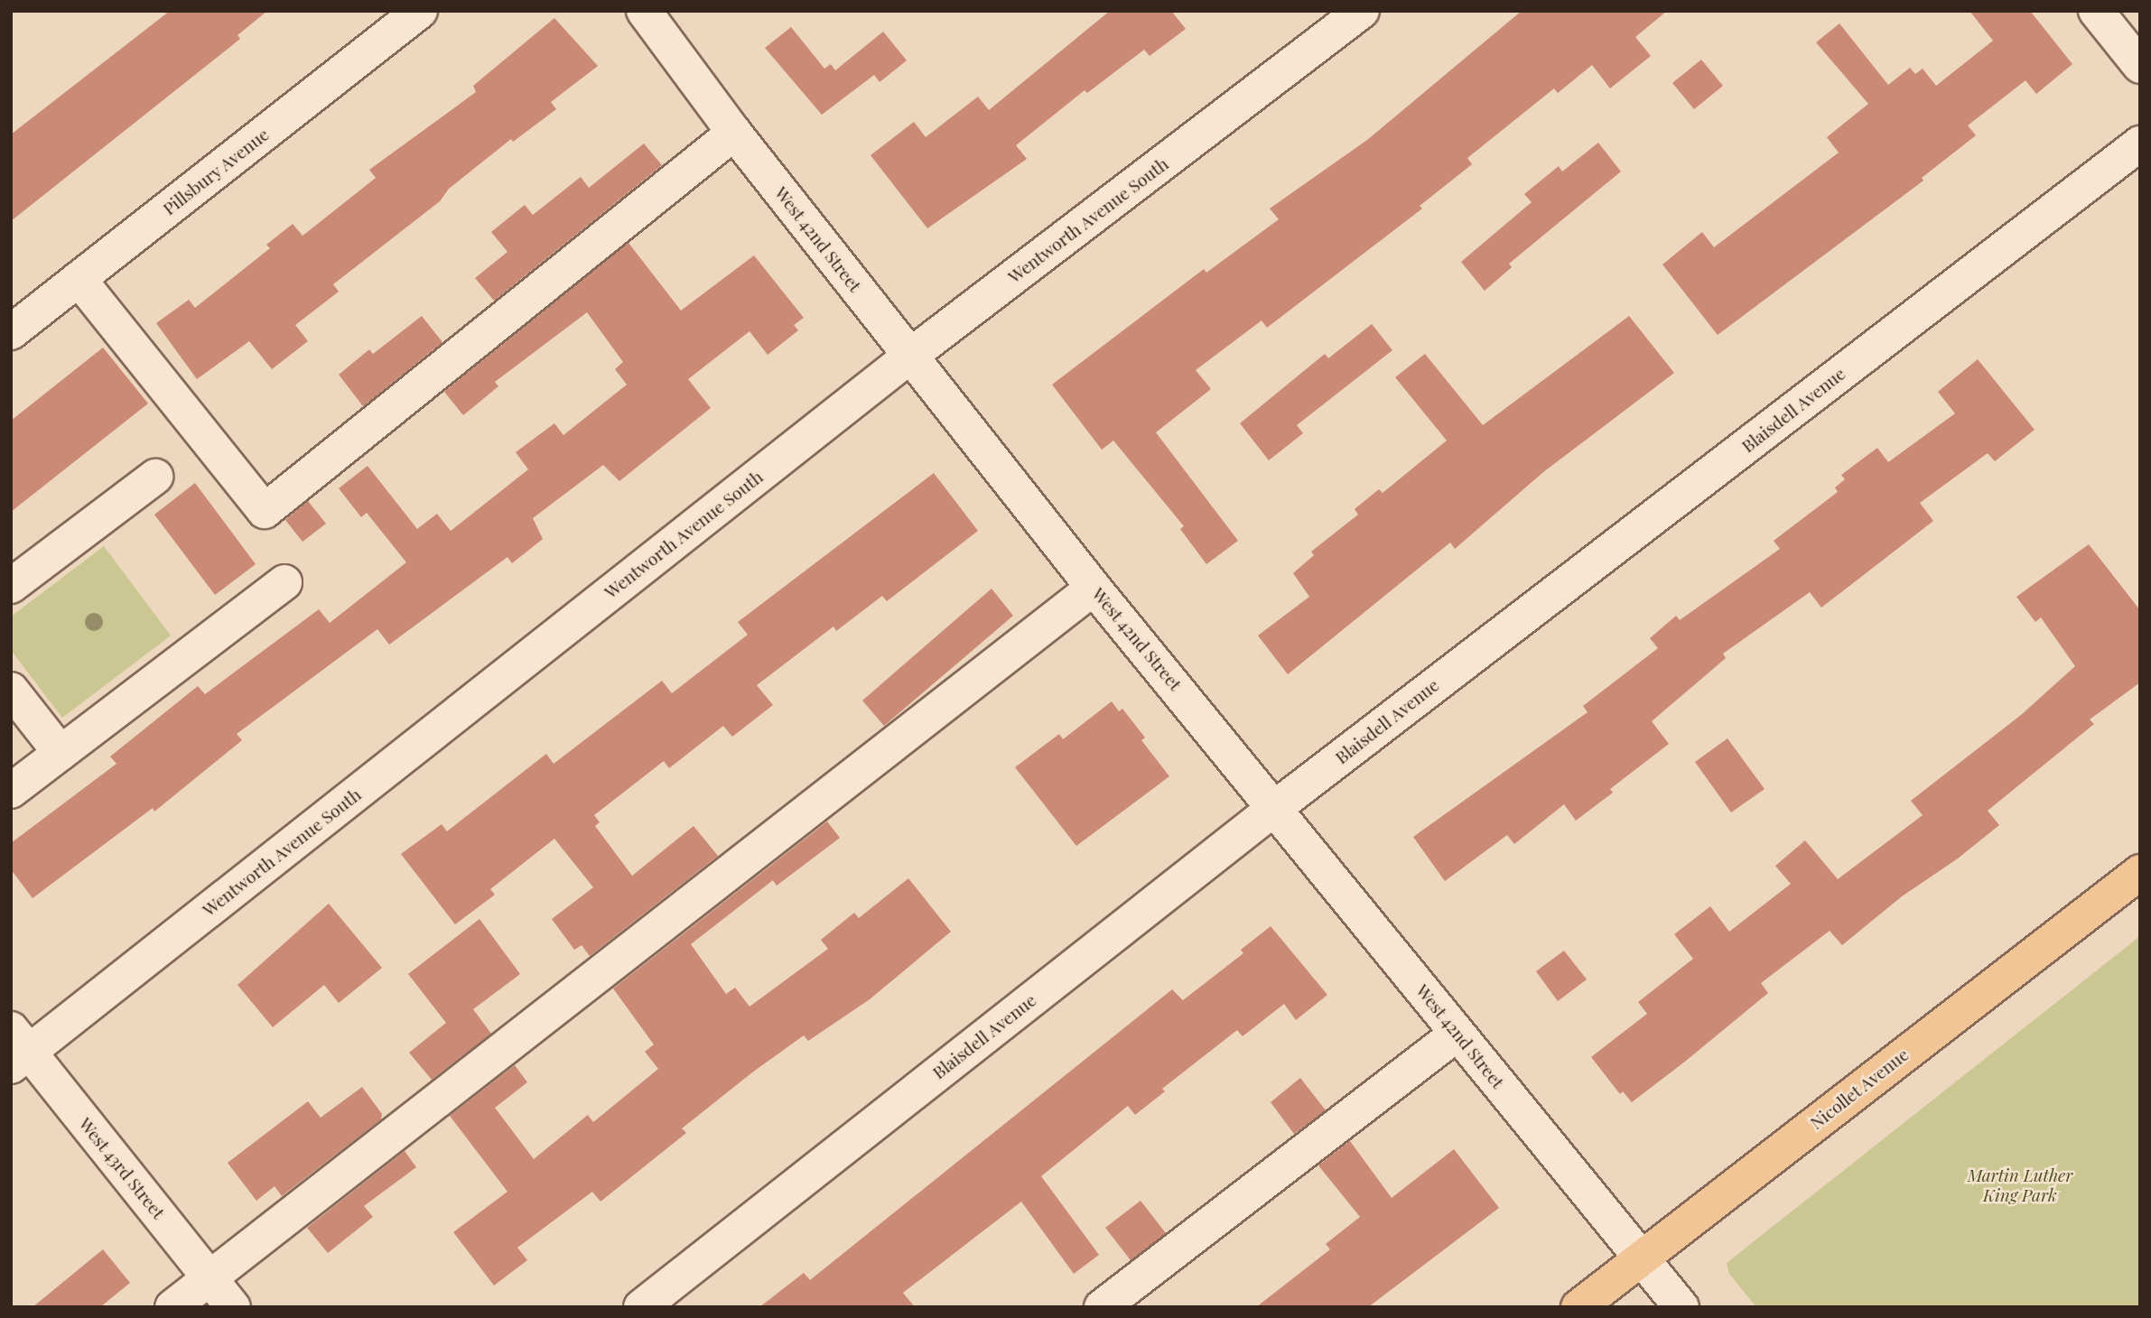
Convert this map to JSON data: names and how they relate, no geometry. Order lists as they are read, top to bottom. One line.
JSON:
{"streets":{"main road":["Nicollet Avenue"],"street":["Pillsbury Avenue","Wentworth Avenue South","West 42nd Street","Blaisdell Avenue","West 43rd Street"]},"crossings":[["Wentworth Avenue South","West 42nd Street"],["Wentworth Avenue South","West 43rd Street"],["West 42nd Street","Blaisdell Avenue"],["West 42nd Street","Nicollet Avenue"]],"parks":["Martin Luther King Park"]}
